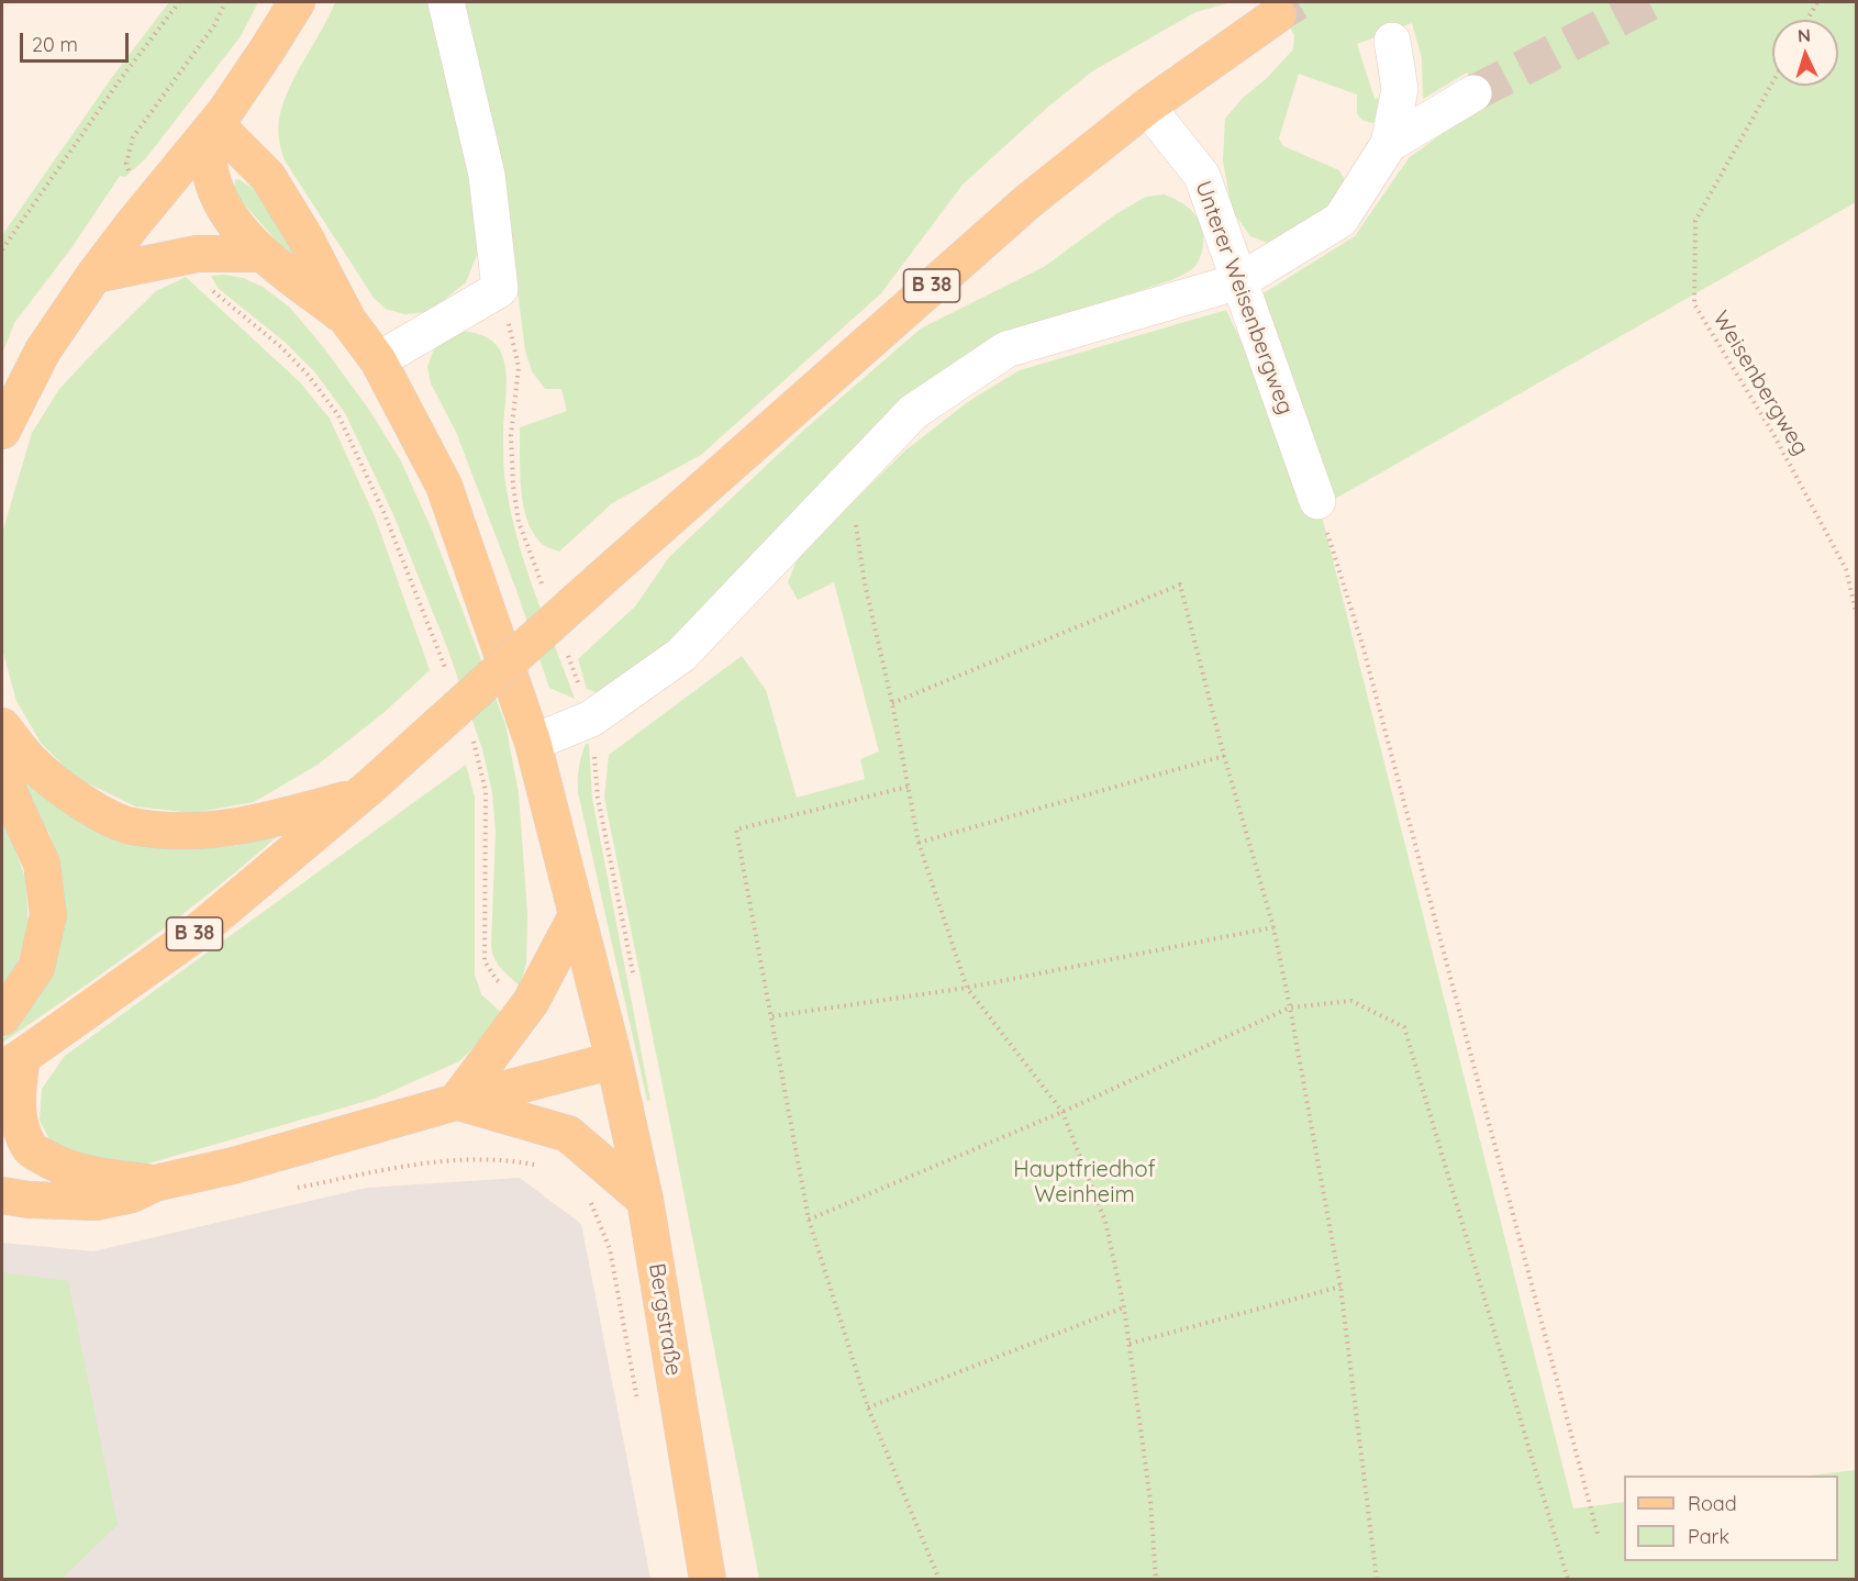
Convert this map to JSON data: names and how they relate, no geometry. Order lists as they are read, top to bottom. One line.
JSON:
{"streets":{"main road":["B 38","Bergstraße"],"lane":["Unterer Weisenbergweg"],"path":["Weisenbergweg"]},"crossings":[["B 38","Unterer Weisenbergweg"]],"parks":["Hauptfriedhof Weinheim"],"legend":["Road","Park"],"scale_bar":"20 m","north":"top"}
